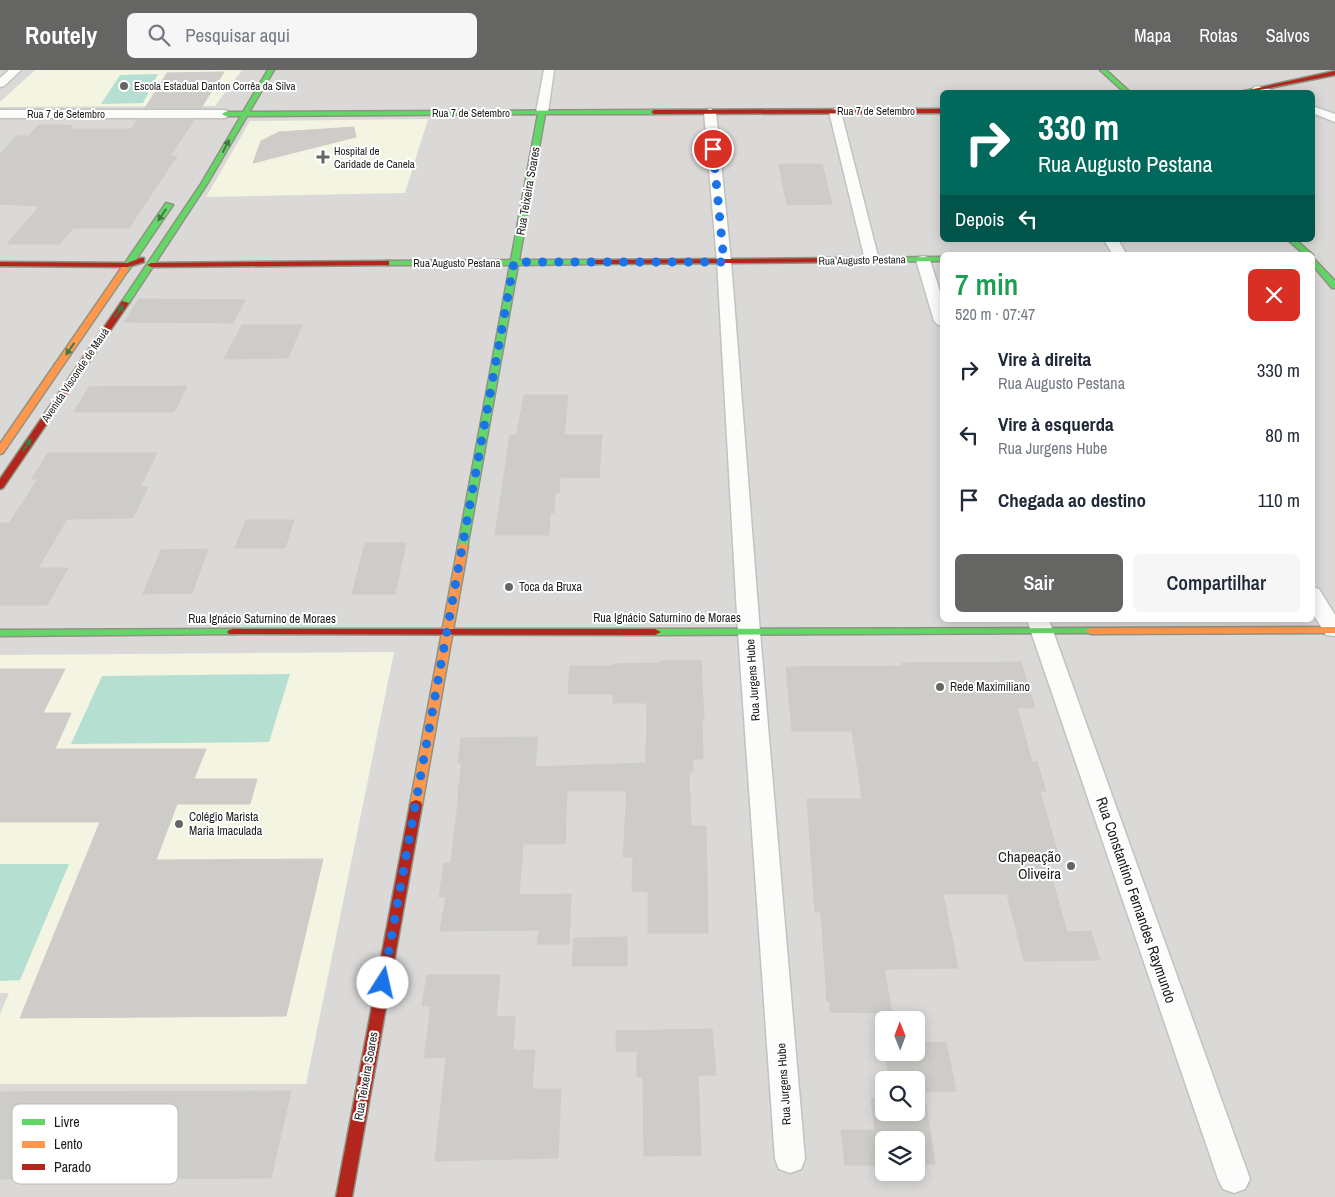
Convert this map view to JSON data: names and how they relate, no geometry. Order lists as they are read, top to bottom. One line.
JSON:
{"streets":{"street":["Rua 7 de Setembro","Rua Teixeira Soares","Rua Augusto Pestana","Avenida Visconde de Mauá","Rua Ignácio Saturnino de Moraes","Rua Jurgens Hube","Rua Constantino Fernandes Raymundo"]},"crossings":[["Rua 7 de Setembro","Rua Teixeira Soares"],["Rua 7 de Setembro","Avenida Visconde de Mauá"],["Rua 7 de Setembro","Rua Jurgens Hube"],["Rua Teixeira Soares","Rua Augusto Pestana"],["Rua Teixeira Soares","Rua Ignácio Saturnino de Moraes"],["Rua Augusto Pestana","Avenida Visconde de Mauá"],["Rua Augusto Pestana","Rua Jurgens Hube"],["Rua Ignácio Saturnino de Moraes","Rua Jurgens Hube"],["Rua Ignácio Saturnino de Moraes","Rua Constantino Fernandes Raymundo"]],"places":{"other":["Escola Estadual Danton Corrêa da Silva","Toca da Bruxa","Rede Maximiliano","Colégio Marista Maria Imaculada","Chapeação Oliveira"],"health":["Hospital de Caridade de Canela"]},"legend":["Livre","Lento","Parado"],"north":"top","page":{"header":"Routely","search":"Pesquisar aqui","nav":["Mapa","Rotas","Salvos"],"turn":["330 m","Rua Augusto Pestana"],"then":"Depois","heading":["7 min","520 m · 07:47"],"list":[{"name":"Vire à direita","note":"Rua Augusto Pestana","value":"330 m"},{"name":"Vire à esquerda","note":"Rua Jurgens Hube","value":"80 m"},{"name":"Chegada ao destino","value":"110 m"}],"buttons":["Sair","Compartilhar"]}}
